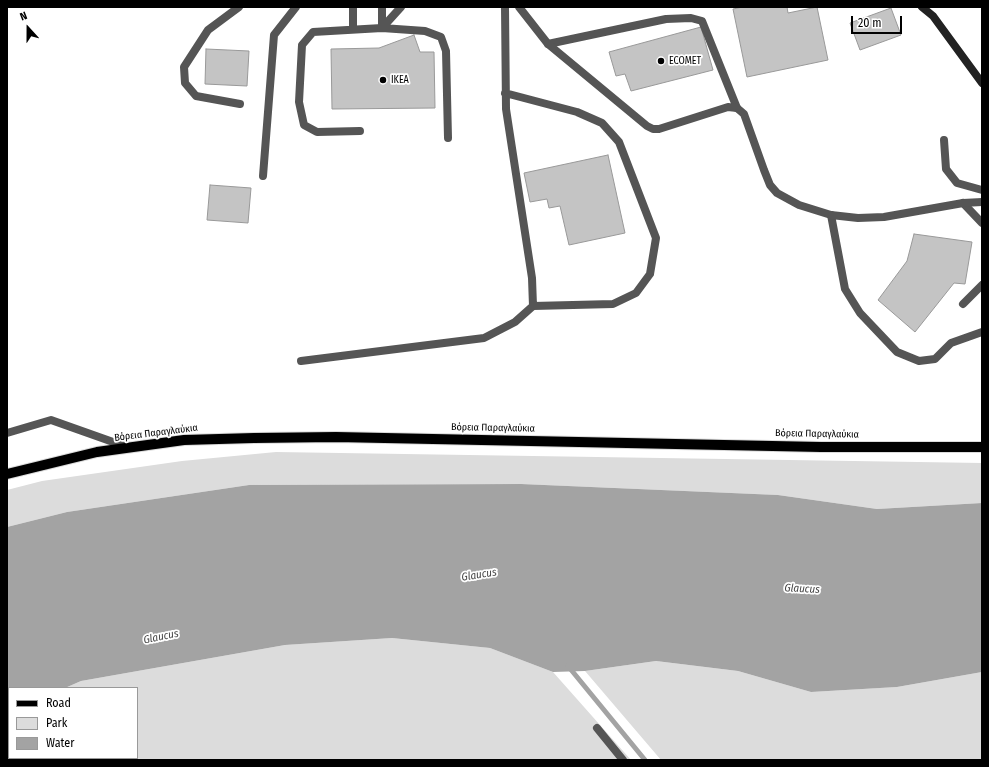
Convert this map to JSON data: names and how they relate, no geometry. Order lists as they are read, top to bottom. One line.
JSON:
{"streets":{"main road":["Βόρεια Παραγλαύκια"]},"water":["Glaucus"],"places":["ECOMET","IKEA"],"legend":["Road","Park","Water"],"scale_bar":"20 m","north":"top"}
